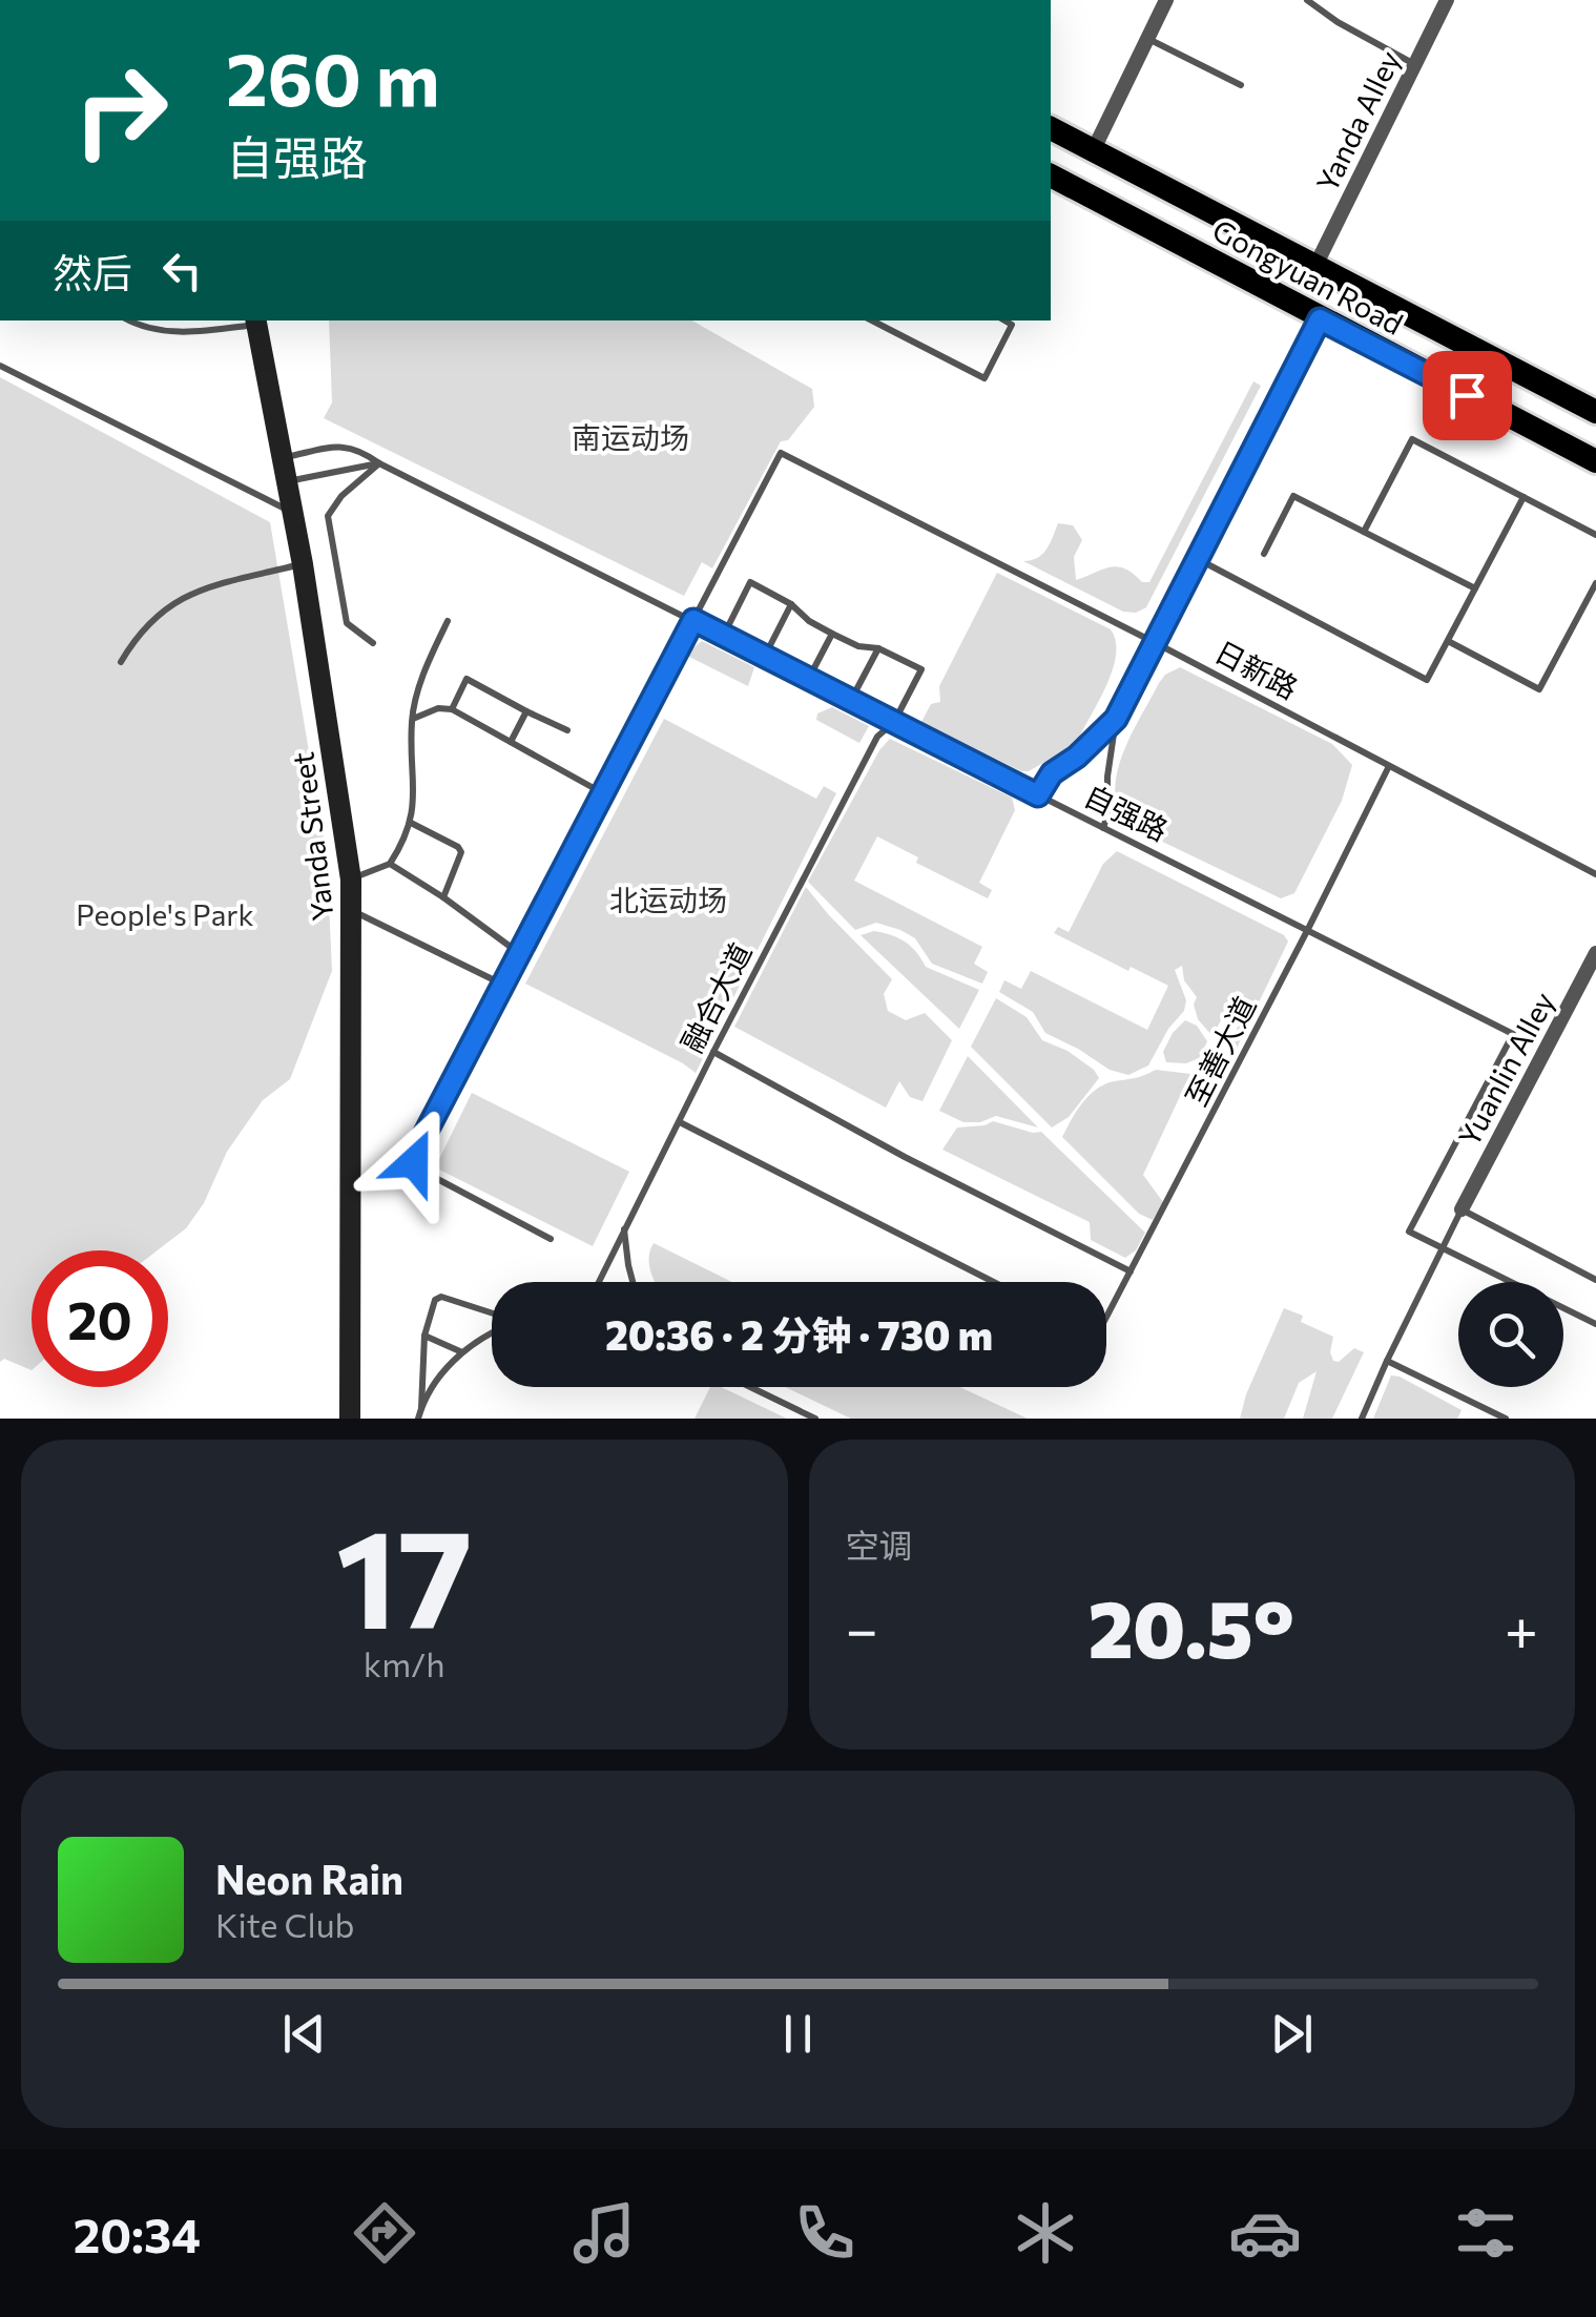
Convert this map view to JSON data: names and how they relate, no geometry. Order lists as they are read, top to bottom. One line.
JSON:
{"streets":{"main road":["Gongyuan Road","Yanda Street"],"street":["Yanda Alley","Yuanlin Alley"],"lane":["日新路","自强路","融合大道","至善大道"]},"crossings":[["Yanda Alley","Gongyuan Road"],["日新路","自强路"],["日新路","至善大道"],["自强路","Yanda Street"],["自强路","融合大道"],["自强路","至善大道"]],"parks":["南运动场","北运动场","People's Park"],"page":{"turn":["260 m","自强路"],"then":"然后","limit":"20","trip":"20:36 · 2 分钟 · 730 m","tile":[["17","km/h"],"空调"],"heat":["−","20.5°","+"],"song":["Neon Rain","Kite Club"],"tabs":"20:34"}}
